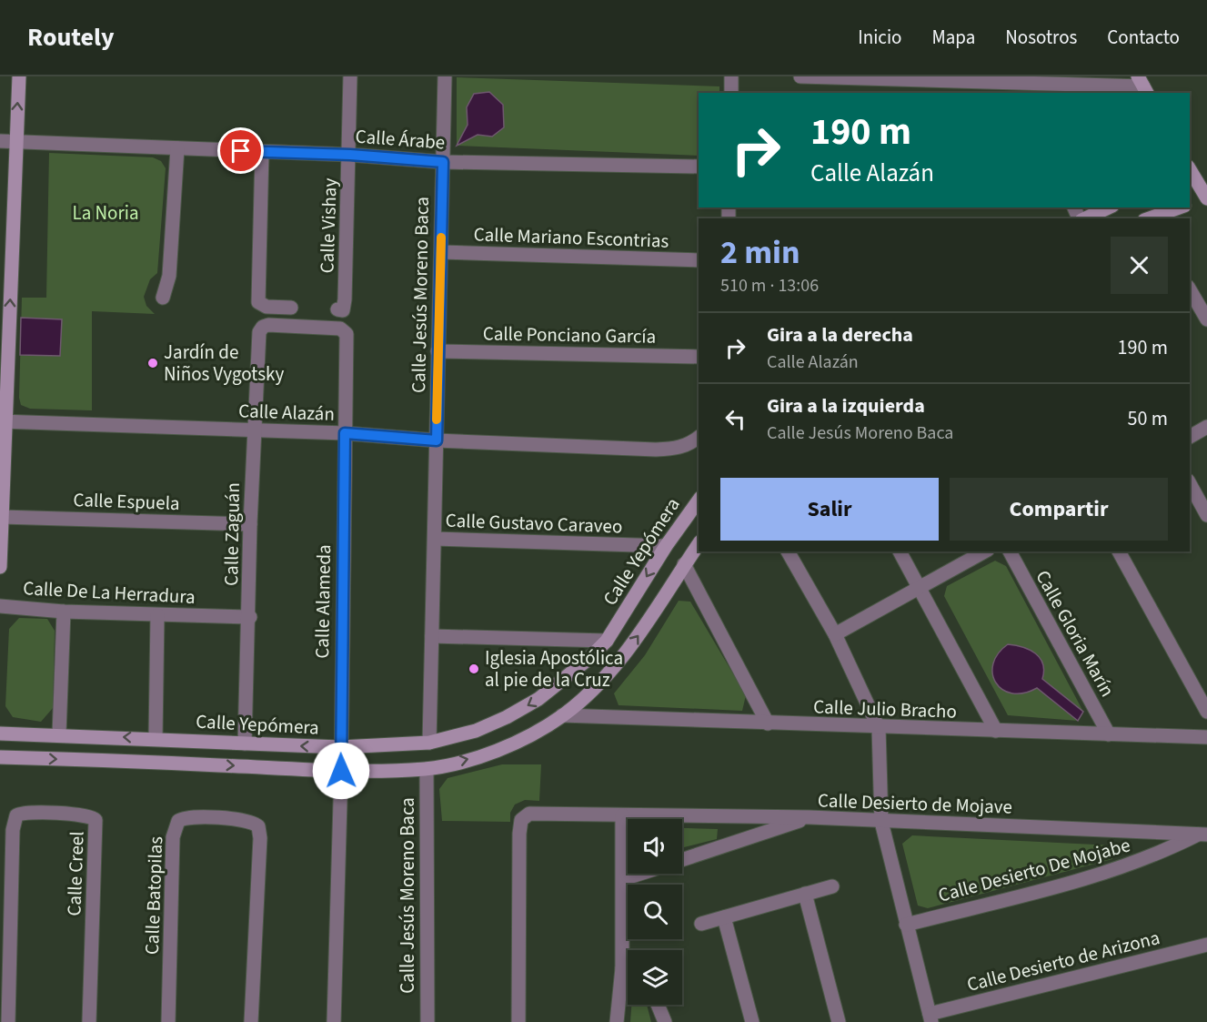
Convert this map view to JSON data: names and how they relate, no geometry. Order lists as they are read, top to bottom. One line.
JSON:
{"streets":{"main road":["Calle Yepómera"],"street":["Calle Árabe","Calle Vishay","Calle Mariano Escontrias","Calle Jesús Moreno Baca","Calle Ponciano García","Calle Alazán","Calle Espuela","Calle Gustavo Caraveo","Calle Zaguán","Calle De La Herradura","Calle Alameda","Calle Gloria Marín","Calle Julio Bracho","Calle Desierto de Mojave","Calle Desierto De Mojabe","Calle Creel","Calle Batopilas","Calle Desierto de Arizona"]},"crossings":[["Calle Árabe","Calle Vishay"],["Calle Árabe","Calle Jesús Moreno Baca"],["Calle Mariano Escontrias","Calle Jesús Moreno Baca"],["Calle Jesús Moreno Baca","Calle Ponciano García"],["Calle Jesús Moreno Baca","Calle Alazán"],["Calle Jesús Moreno Baca","Calle Gustavo Caraveo"],["Calle Jesús Moreno Baca","Calle Yepómera"],["Calle Alazán","Calle Zaguán"],["Calle Alazán","Calle Alameda"],["Calle Espuela","Calle Zaguán"],["Calle Gustavo Caraveo","Calle Yepómera"],["Calle Zaguán","Calle Yepómera"],["Calle Zaguán","Calle De La Herradura"],["Calle Zaguán","Calle Alameda"],["Calle Yepómera","Calle Alameda"],["Calle Gloria Marín","Calle Julio Bracho"],["Calle Desierto de Mojave","Calle Desierto De Mojabe"]],"one_way":["Calle Yepómera"],"parks":["La Noria"],"places":["Jardín de Niños Vygotsky","Iglesia Apostólica al pie de la Cruz"],"page":{"header":"Routely","nav":["Inicio","Mapa","Nosotros","Contacto"],"turn":["190 m","Calle Alazán"],"heading":["2 min","510 m · 13:06"],"list":[{"name":"Gira a la derecha","note":"Calle Alazán","value":"190 m"},{"name":"Gira a la izquierda","note":"Calle Jesús Moreno Baca","value":"50 m"}],"buttons":["Salir","Compartir"]}}
